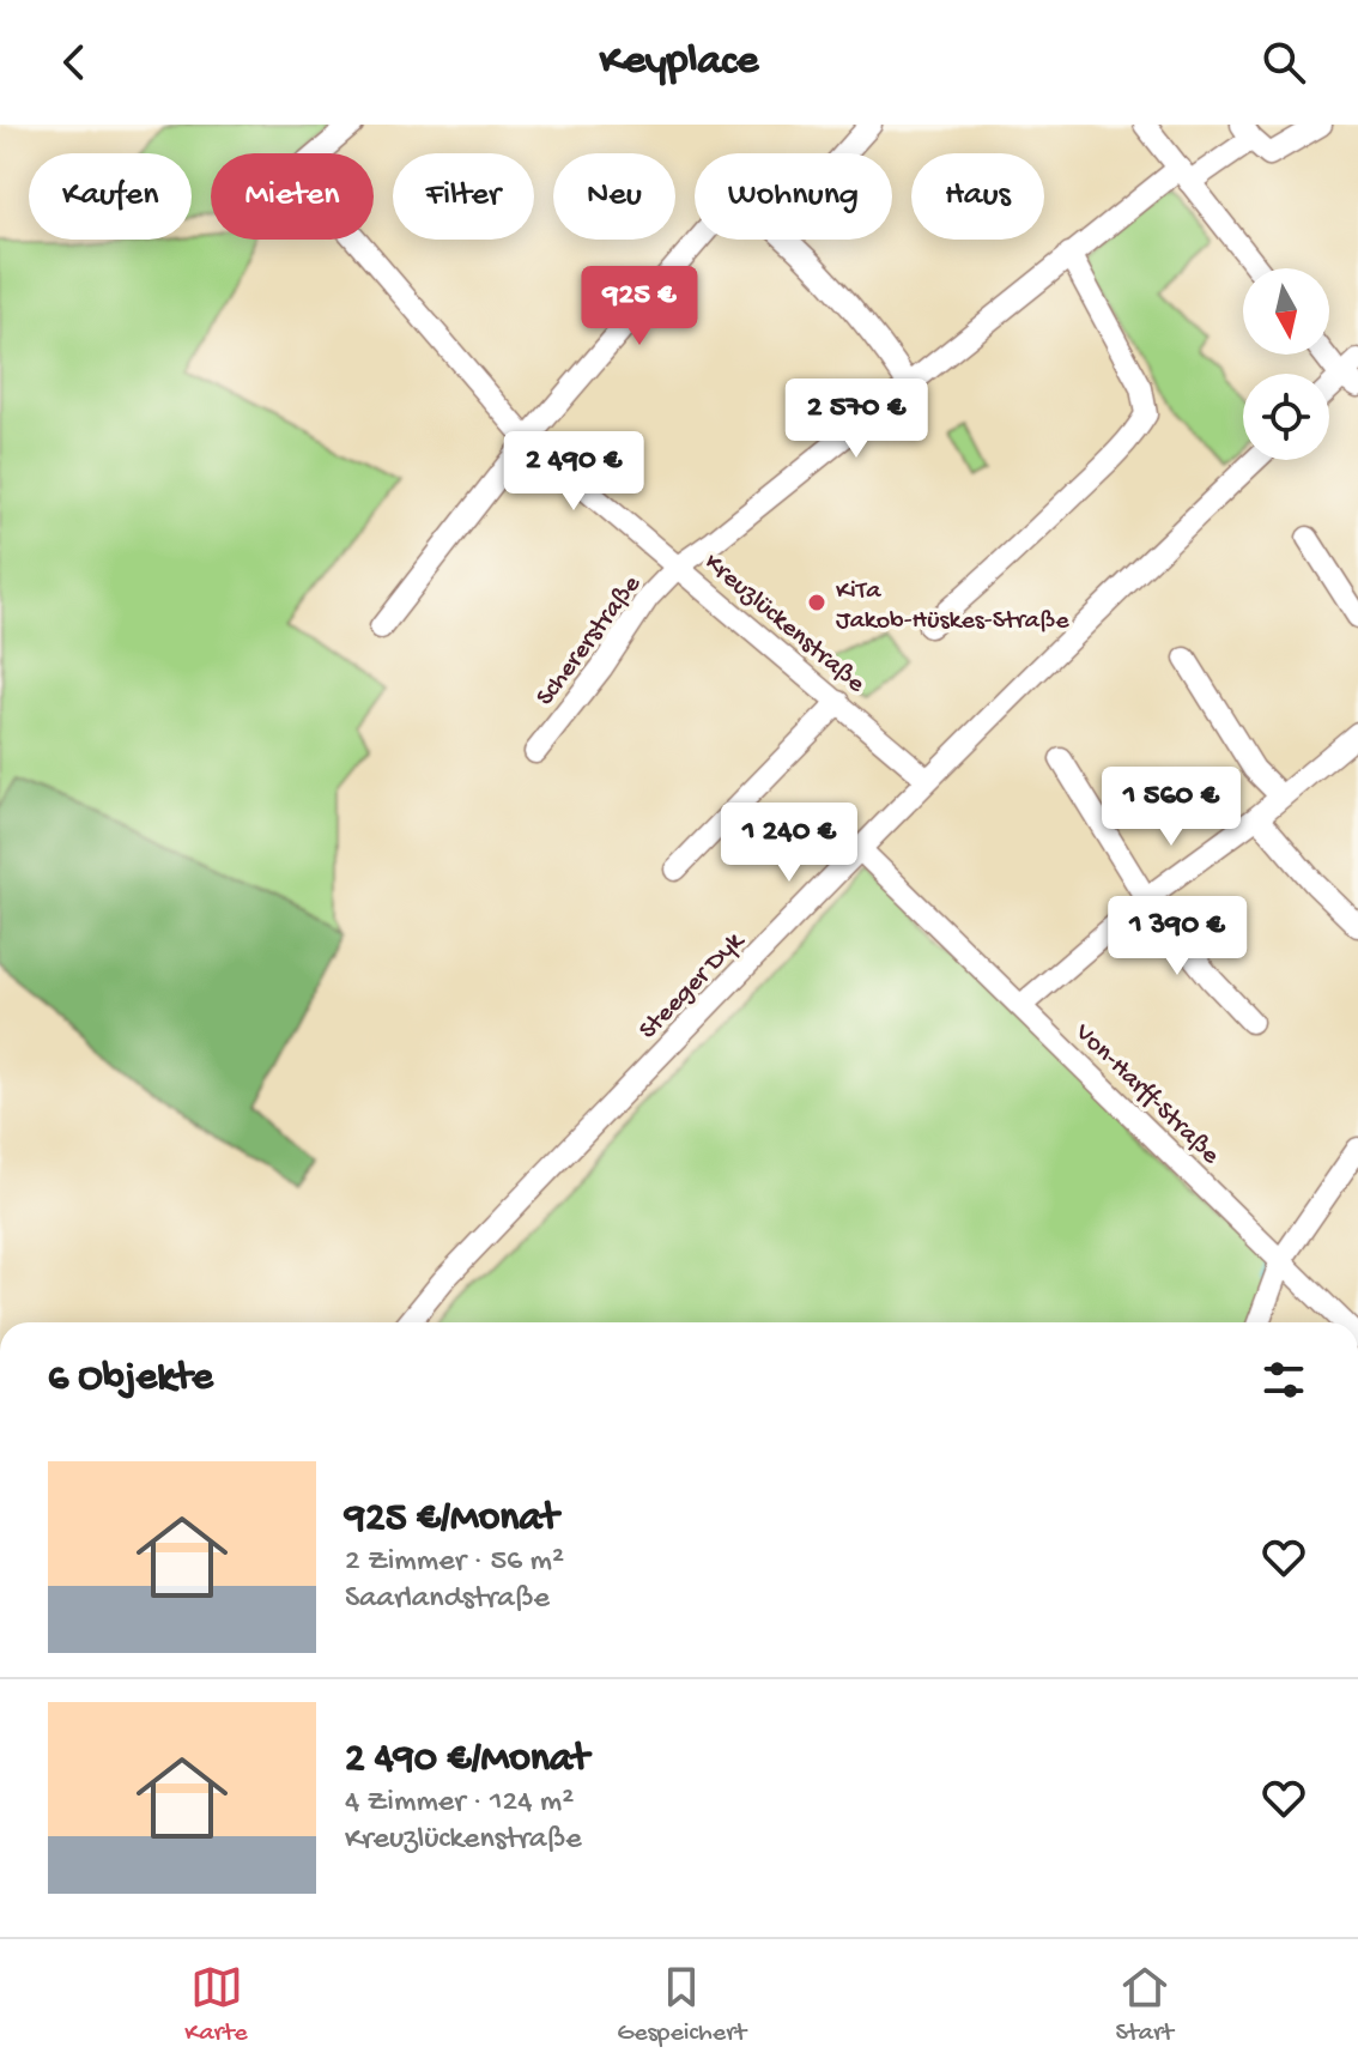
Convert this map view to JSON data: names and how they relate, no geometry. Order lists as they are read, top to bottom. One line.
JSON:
{"streets":{"street":["Kreuzlückenstraße","Schererstraße","Steeger Dyk","Von-Harff-Straße"]},"crossings":[["Kreuzlückenstraße","Schererstraße"],["Kreuzlückenstraße","Steeger Dyk"],["Steeger Dyk","Von-Harff-Straße"]],"places":["KiTa Jakob-Hüskes-Straße"],"north":"bottom","page":{"header":"Keyplace","chip":["Kaufen","Mieten","Filter","Neu","Wohnung","Haus"],"price":["925 €","2 570 €","2 490 €","1 560 €","1 240 €","1 390 €"],"heading":"6 Objekte","list":[{"name":"925 €/Monat","note":"2 Zimmer · 56 m² · Saarlandstraße"},{"name":"2 490 €/Monat","note":"4 Zimmer · 124 m² · Kreuzlückenstraße"}],"tabs":["Karte","Gespeichert","Start"]}}
